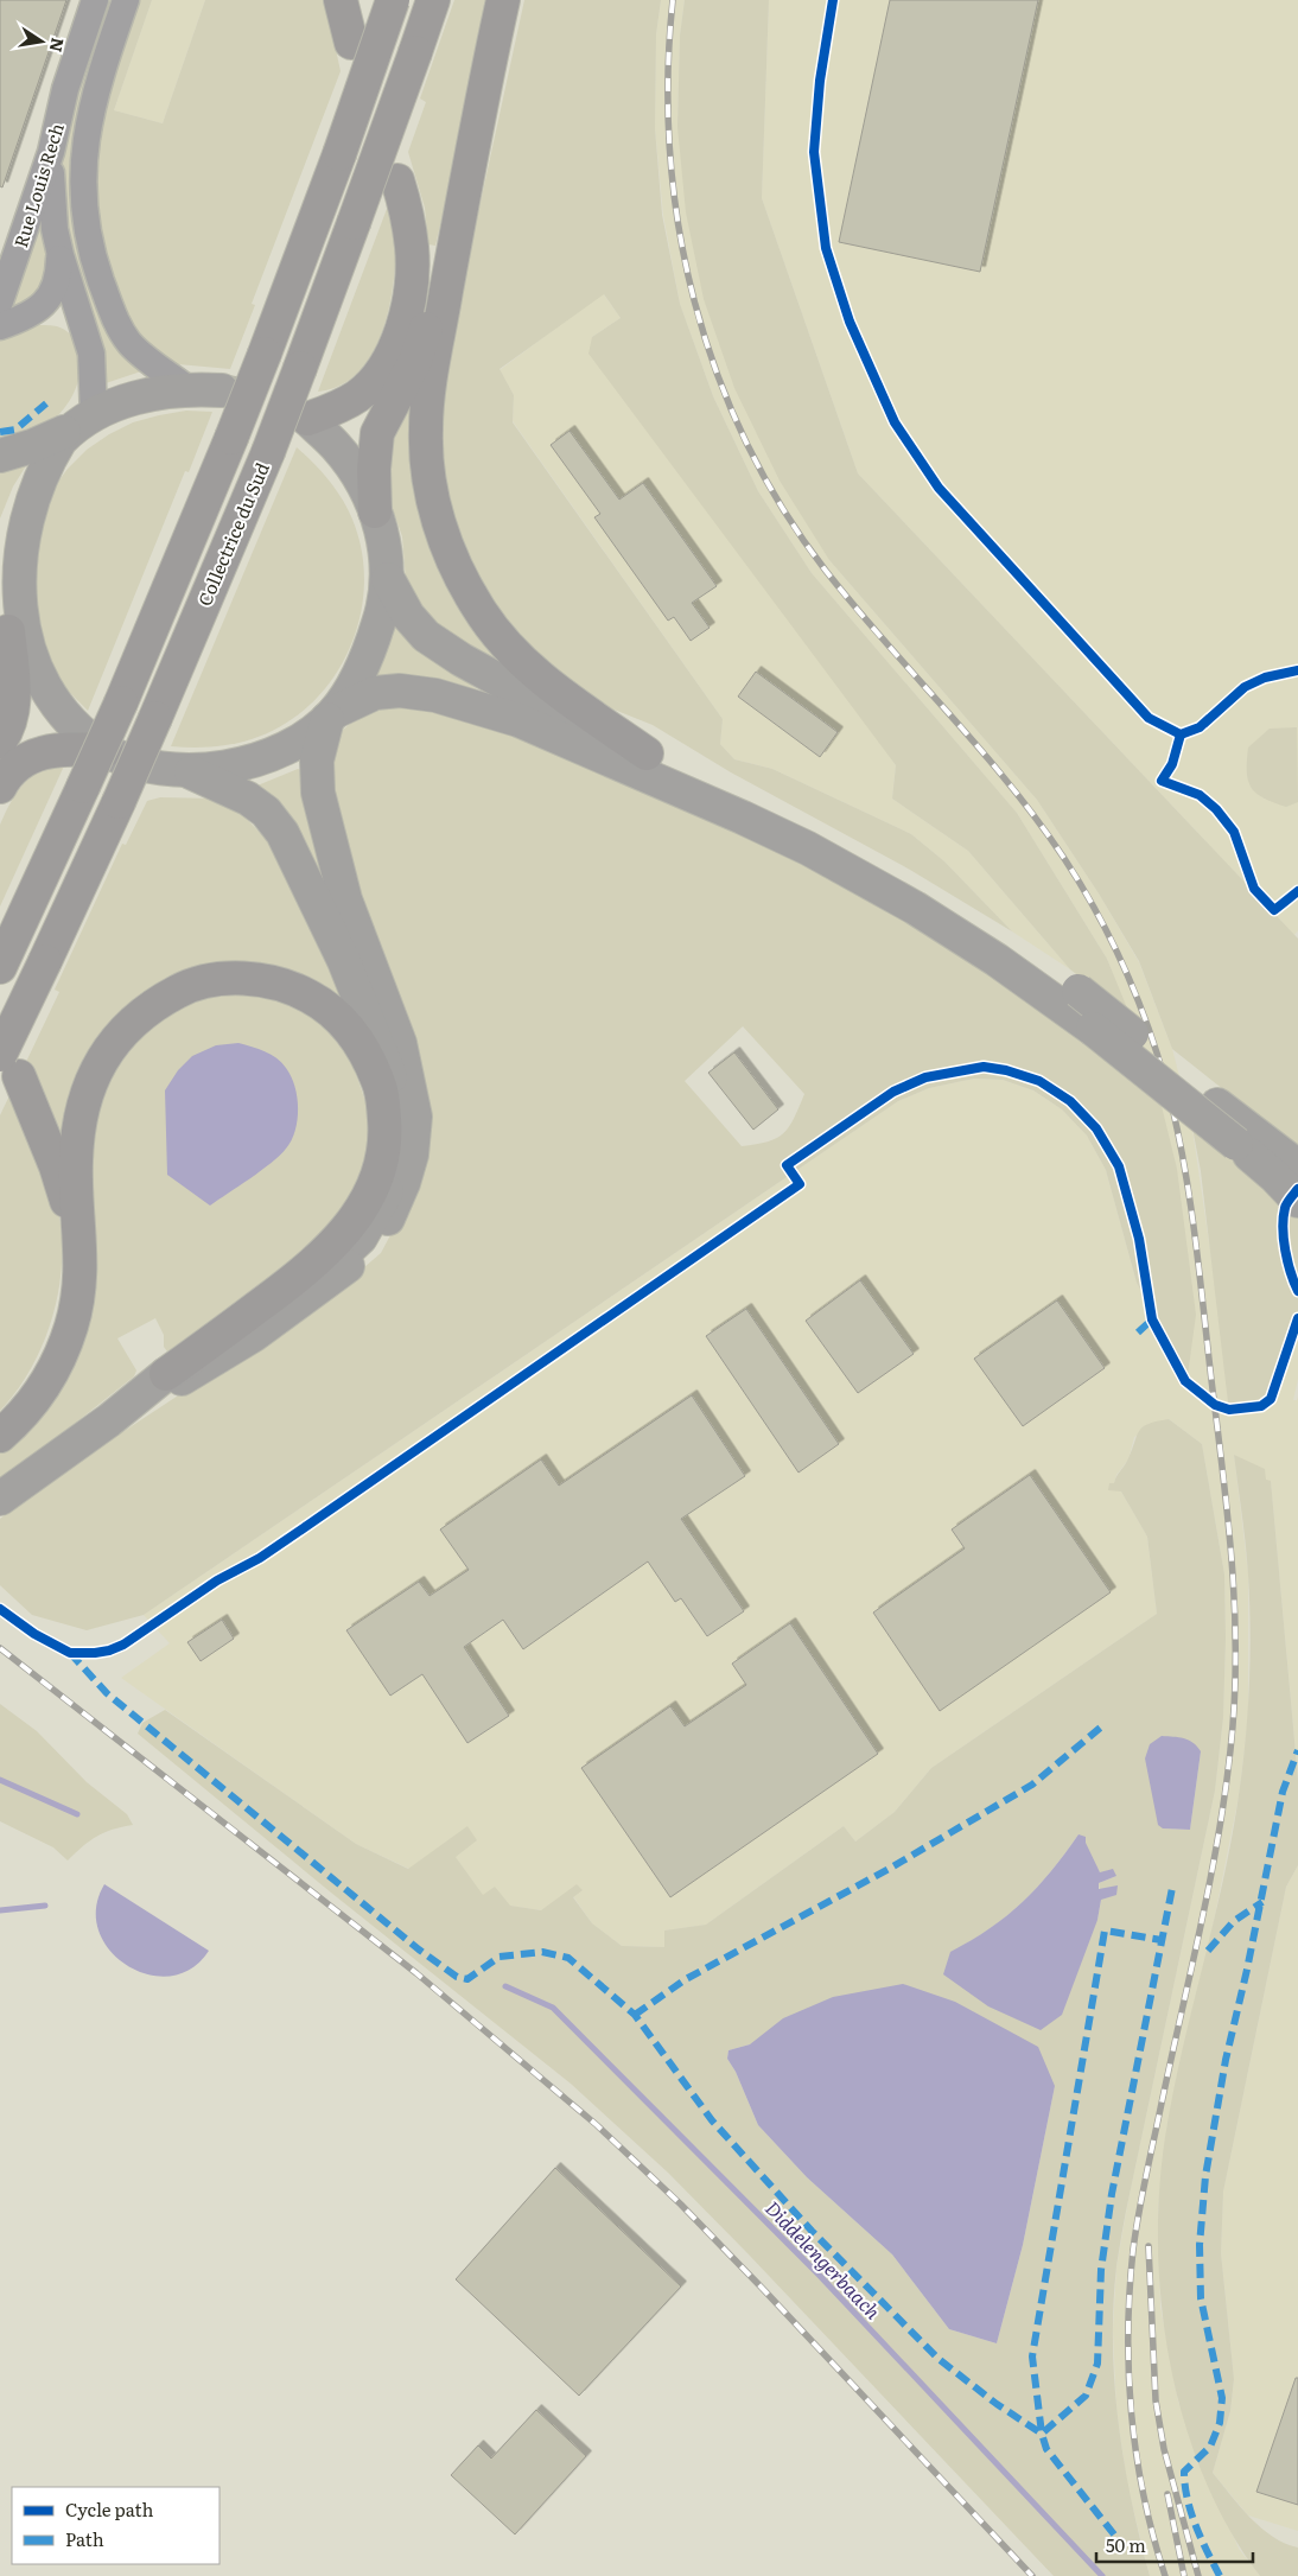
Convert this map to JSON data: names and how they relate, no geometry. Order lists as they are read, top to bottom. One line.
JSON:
{"streets":{"highway":["Collectrice du Sud"],"street":["Rue Louis Rech"]},"water":["Diddelengerbaach"],"legend":["Cycle path","Path"],"scale_bar":"50 m","north":"right"}
